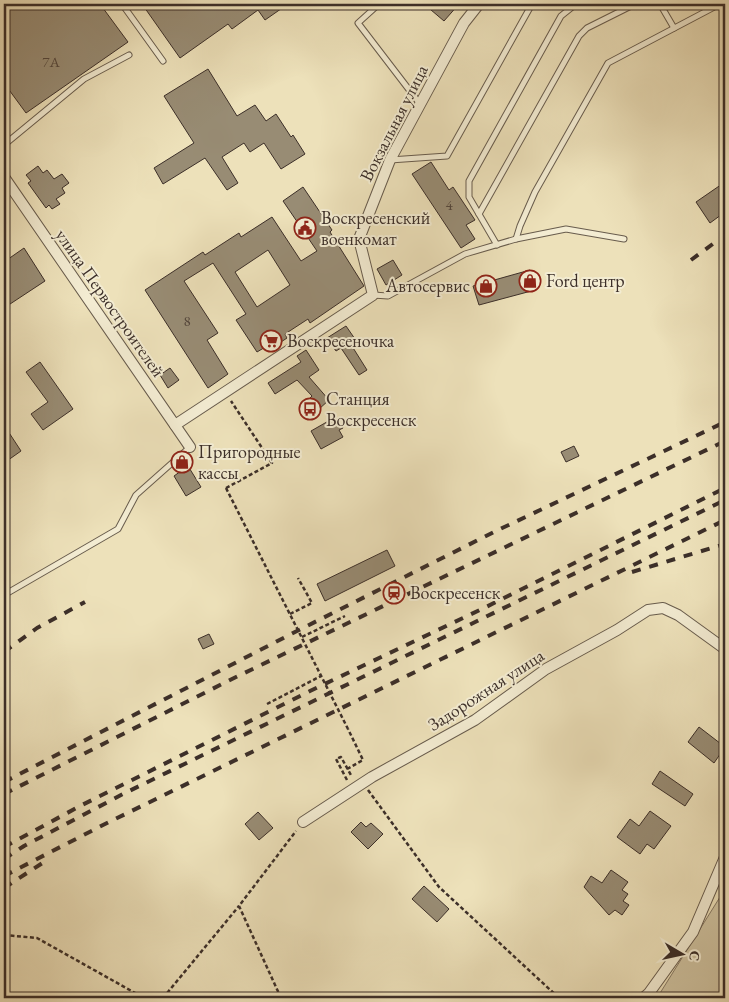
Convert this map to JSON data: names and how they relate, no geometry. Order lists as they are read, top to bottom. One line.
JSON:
{"streets":{"street":["Вокзальная улица","улица Первостроителей","Задорожная улица"]},"places":{"public building":["Воскресенский военкомат"],"shop":["Ford центр","Автосервис","Пригородные кассы"],"supermarket":["Воскресеночка"],"bus stop":["Станция Воскресенск"],"station":["Воскресенск"]},"house_numbers":["7А","4","8"],"north":"right"}
